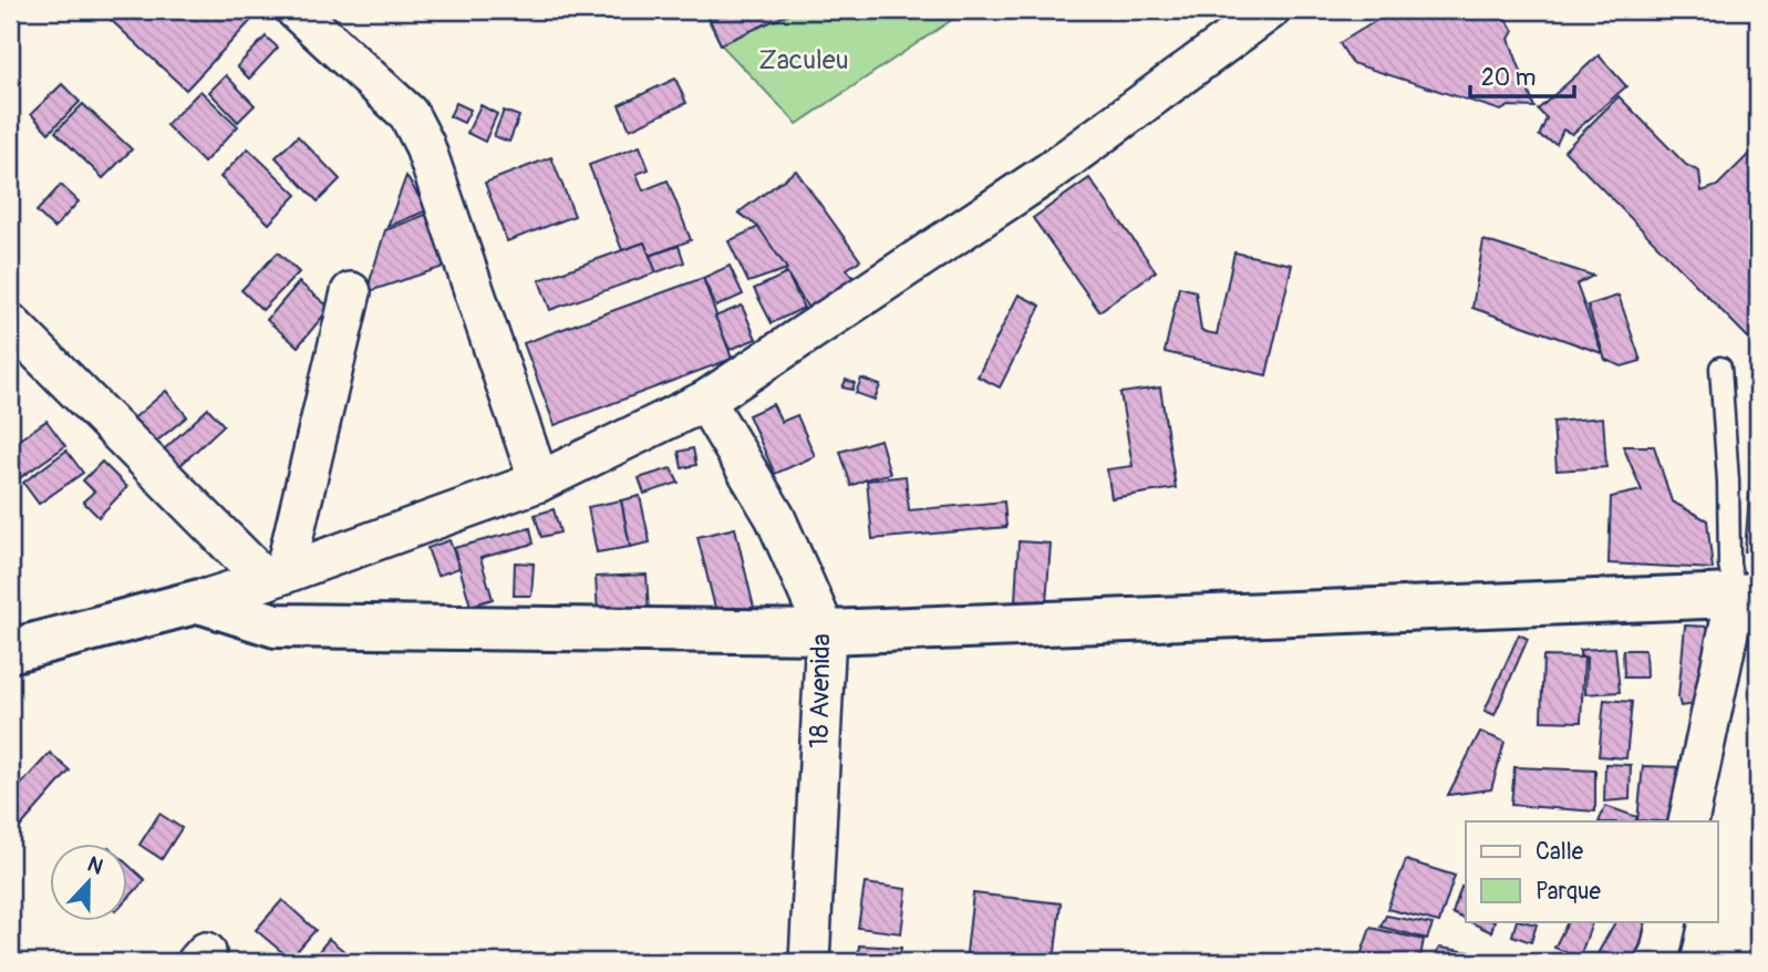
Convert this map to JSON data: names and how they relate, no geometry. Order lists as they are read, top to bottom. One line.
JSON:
{"streets":{"street":["18 Avenida"]},"parks":["Zaculeu"],"legend":["Calle","Parque"],"scale_bar":"20 m","north":"top"}
